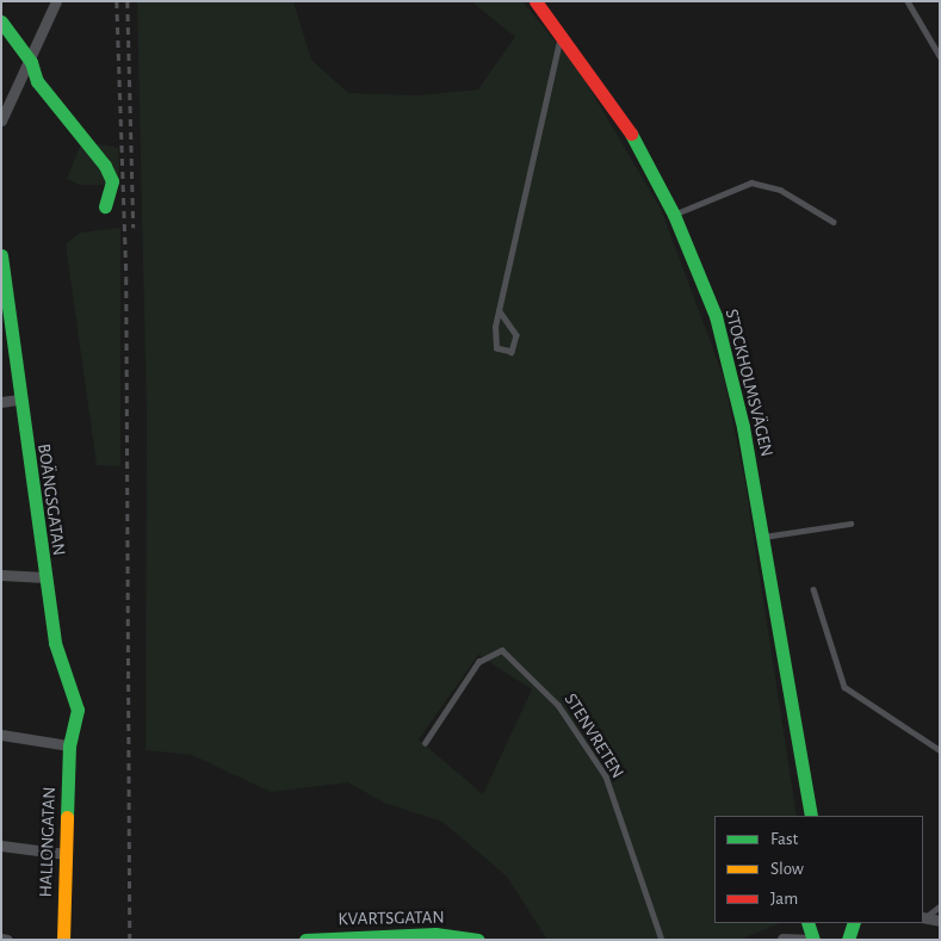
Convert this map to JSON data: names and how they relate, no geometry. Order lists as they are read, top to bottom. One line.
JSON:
{"streets":{"street":["STOCKHOLMSVÄGEN","BOÄNGSGATAN","HALLONGATAN","KVARTSGATAN"],"lane":["STENVRETEN"]},"crossings":[["BOÄNGSGATAN","HALLONGATAN"]],"legend":["Fast","Slow","Jam"]}
